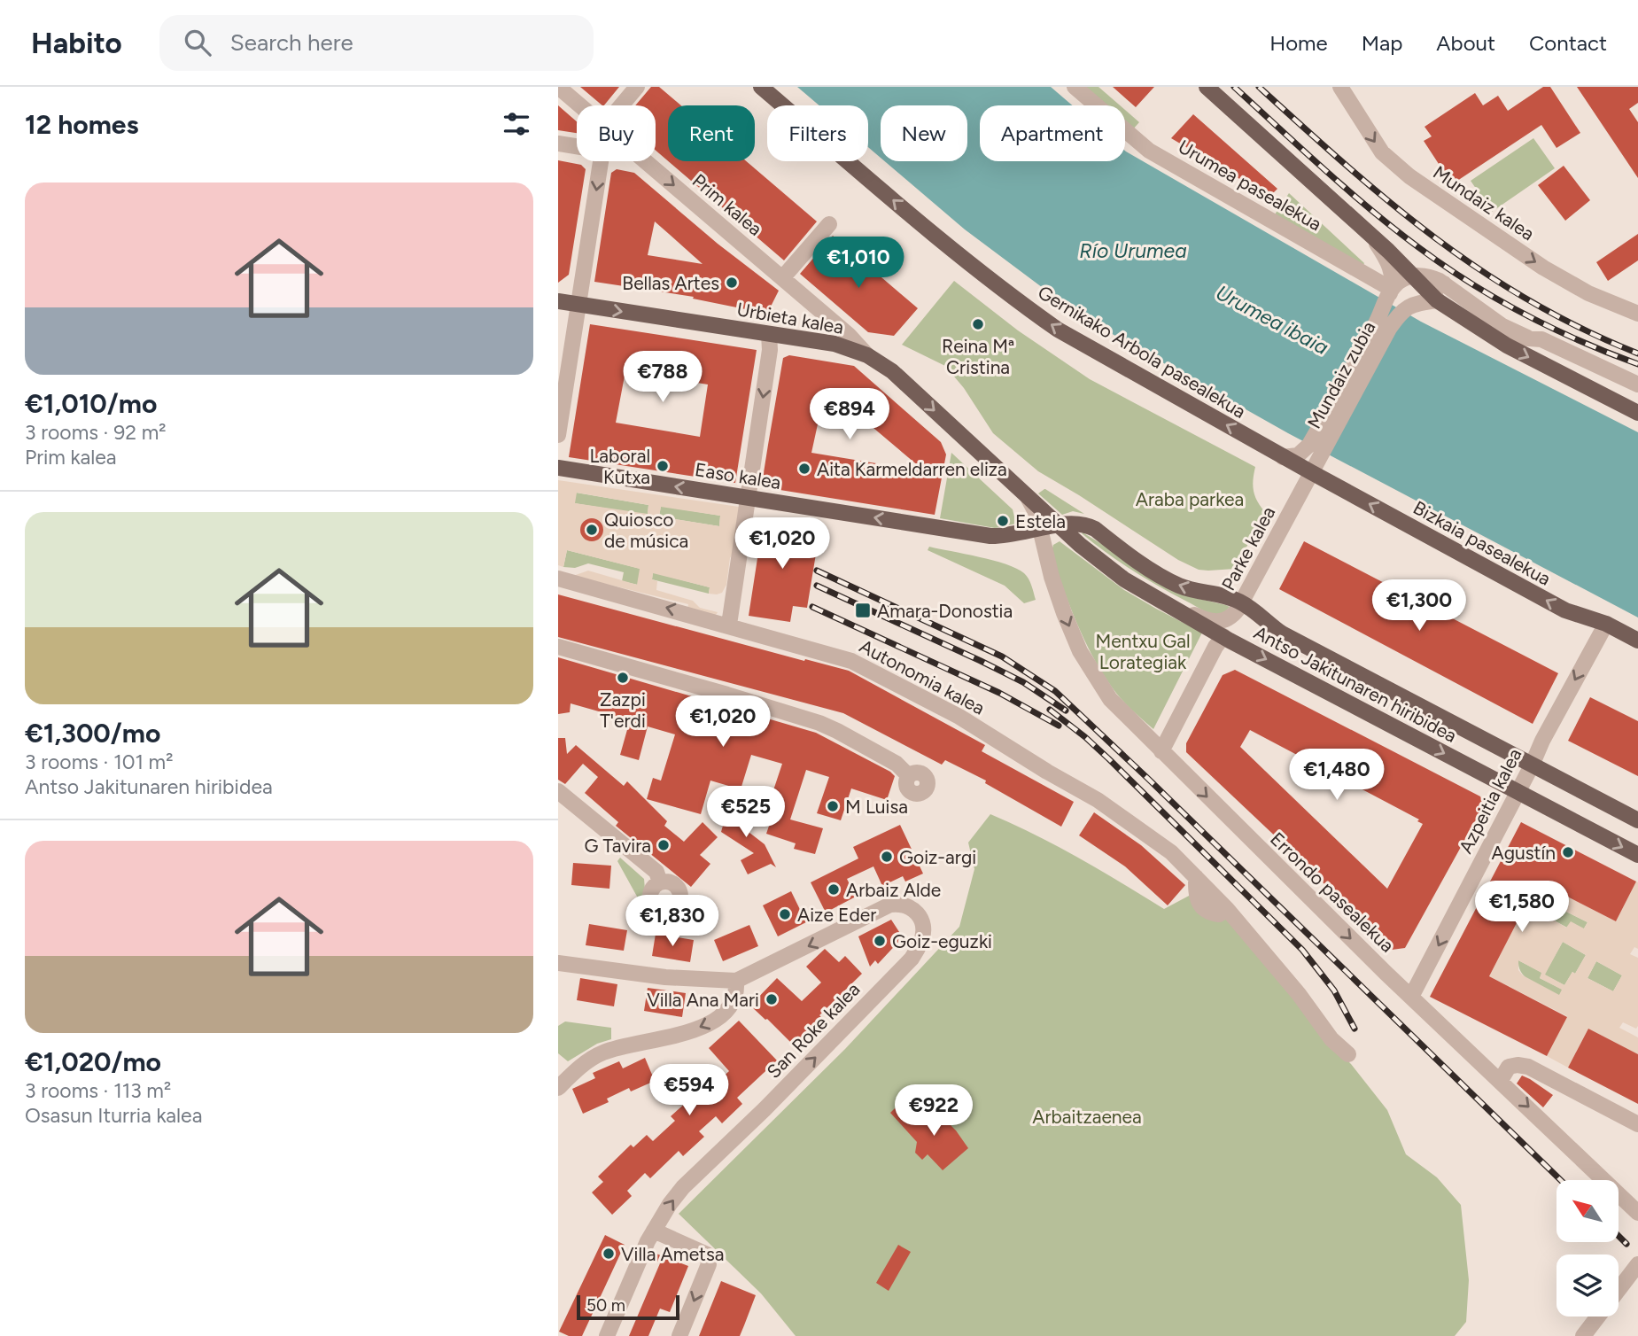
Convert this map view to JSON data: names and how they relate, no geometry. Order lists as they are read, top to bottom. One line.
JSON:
{"streets":{"main road":["Urbieta kalea","Gernikako Arbola pasealekua","Easo kalea","Bizkaia pasealekua","Antso Jakitunaren hiribidea"],"street":["Urumea pasealekua","Mundaiz kalea","Prim kalea","Mundaiz zubia","Parke kalea","Autonomia kalea","Azpeitia kalea","Errondo pasealekua","San Roke kalea"]},"crossings":[["Urumea pasealekua","Mundaiz zubia"],["Prim kalea","Urbieta kalea"],["Urbieta kalea","Antso Jakitunaren hiribidea"],["Gernikako Arbola pasealekua","Mundaiz zubia"],["Gernikako Arbola pasealekua","Bizkaia pasealekua"],["Gernikako Arbola pasealekua","Parke kalea"],["Mundaiz zubia","Bizkaia pasealekua"],["Mundaiz zubia","Parke kalea"],["Easo kalea","Antso Jakitunaren hiribidea"],["Bizkaia pasealekua","Parke kalea"],["Bizkaia pasealekua","Azpeitia kalea"],["Parke kalea","Antso Jakitunaren hiribidea"],["Antso Jakitunaren hiribidea","Azpeitia kalea"],["Azpeitia kalea","Errondo pasealekua"]],"one_way":["Prim kalea","Urbieta kalea","Gernikako Arbola pasealekua","Easo kalea","Bizkaia pasealekua","Azpeitia kalea","Errondo pasealekua"],"water":["Río Urumea","Urumea ibaia"],"parks":["Araba parkea","Mentxu Gal Lorategiak","Arbaitzaenea"],"places":{"other":["Bellas Artes","Reina Mª Cristina","Laboral Kutxa","Aita Karmeldarren eliza","Estela","Quiosco de música","Zazpi T'erdi","M Luisa","G Tavira","Agustín","Goiz-argi","Arbaiz Alde","Aize Eder","Goiz-eguzki","Villa Ana Mari","Villa Ametsa"],"transit":["Amara-Donostia"]},"scale_bar":"50 m","north":"top left","page":{"header":"Habito","search":"Search here","nav":["Home","Map","About","Contact"],"heading":"12 homes","chip":["Buy","Rent","Filters","New","Apartment"],"list":[{"name":"€1,010/mo","note":"3 rooms · 92 m² · Prim kalea"},{"name":"€1,300/mo","note":"3 rooms · 101 m² · Antso Jakitunaren hiribidea"},{"name":"€1,020/mo","note":"3 rooms · 113 m² · Osasun Iturria kalea"}],"price":["€1,010","€788","€894","€1,020","€1,300","€1,020","€1,480","€525","€1,580","€1,830","€594","€922"],"scale":"50 m"}}
